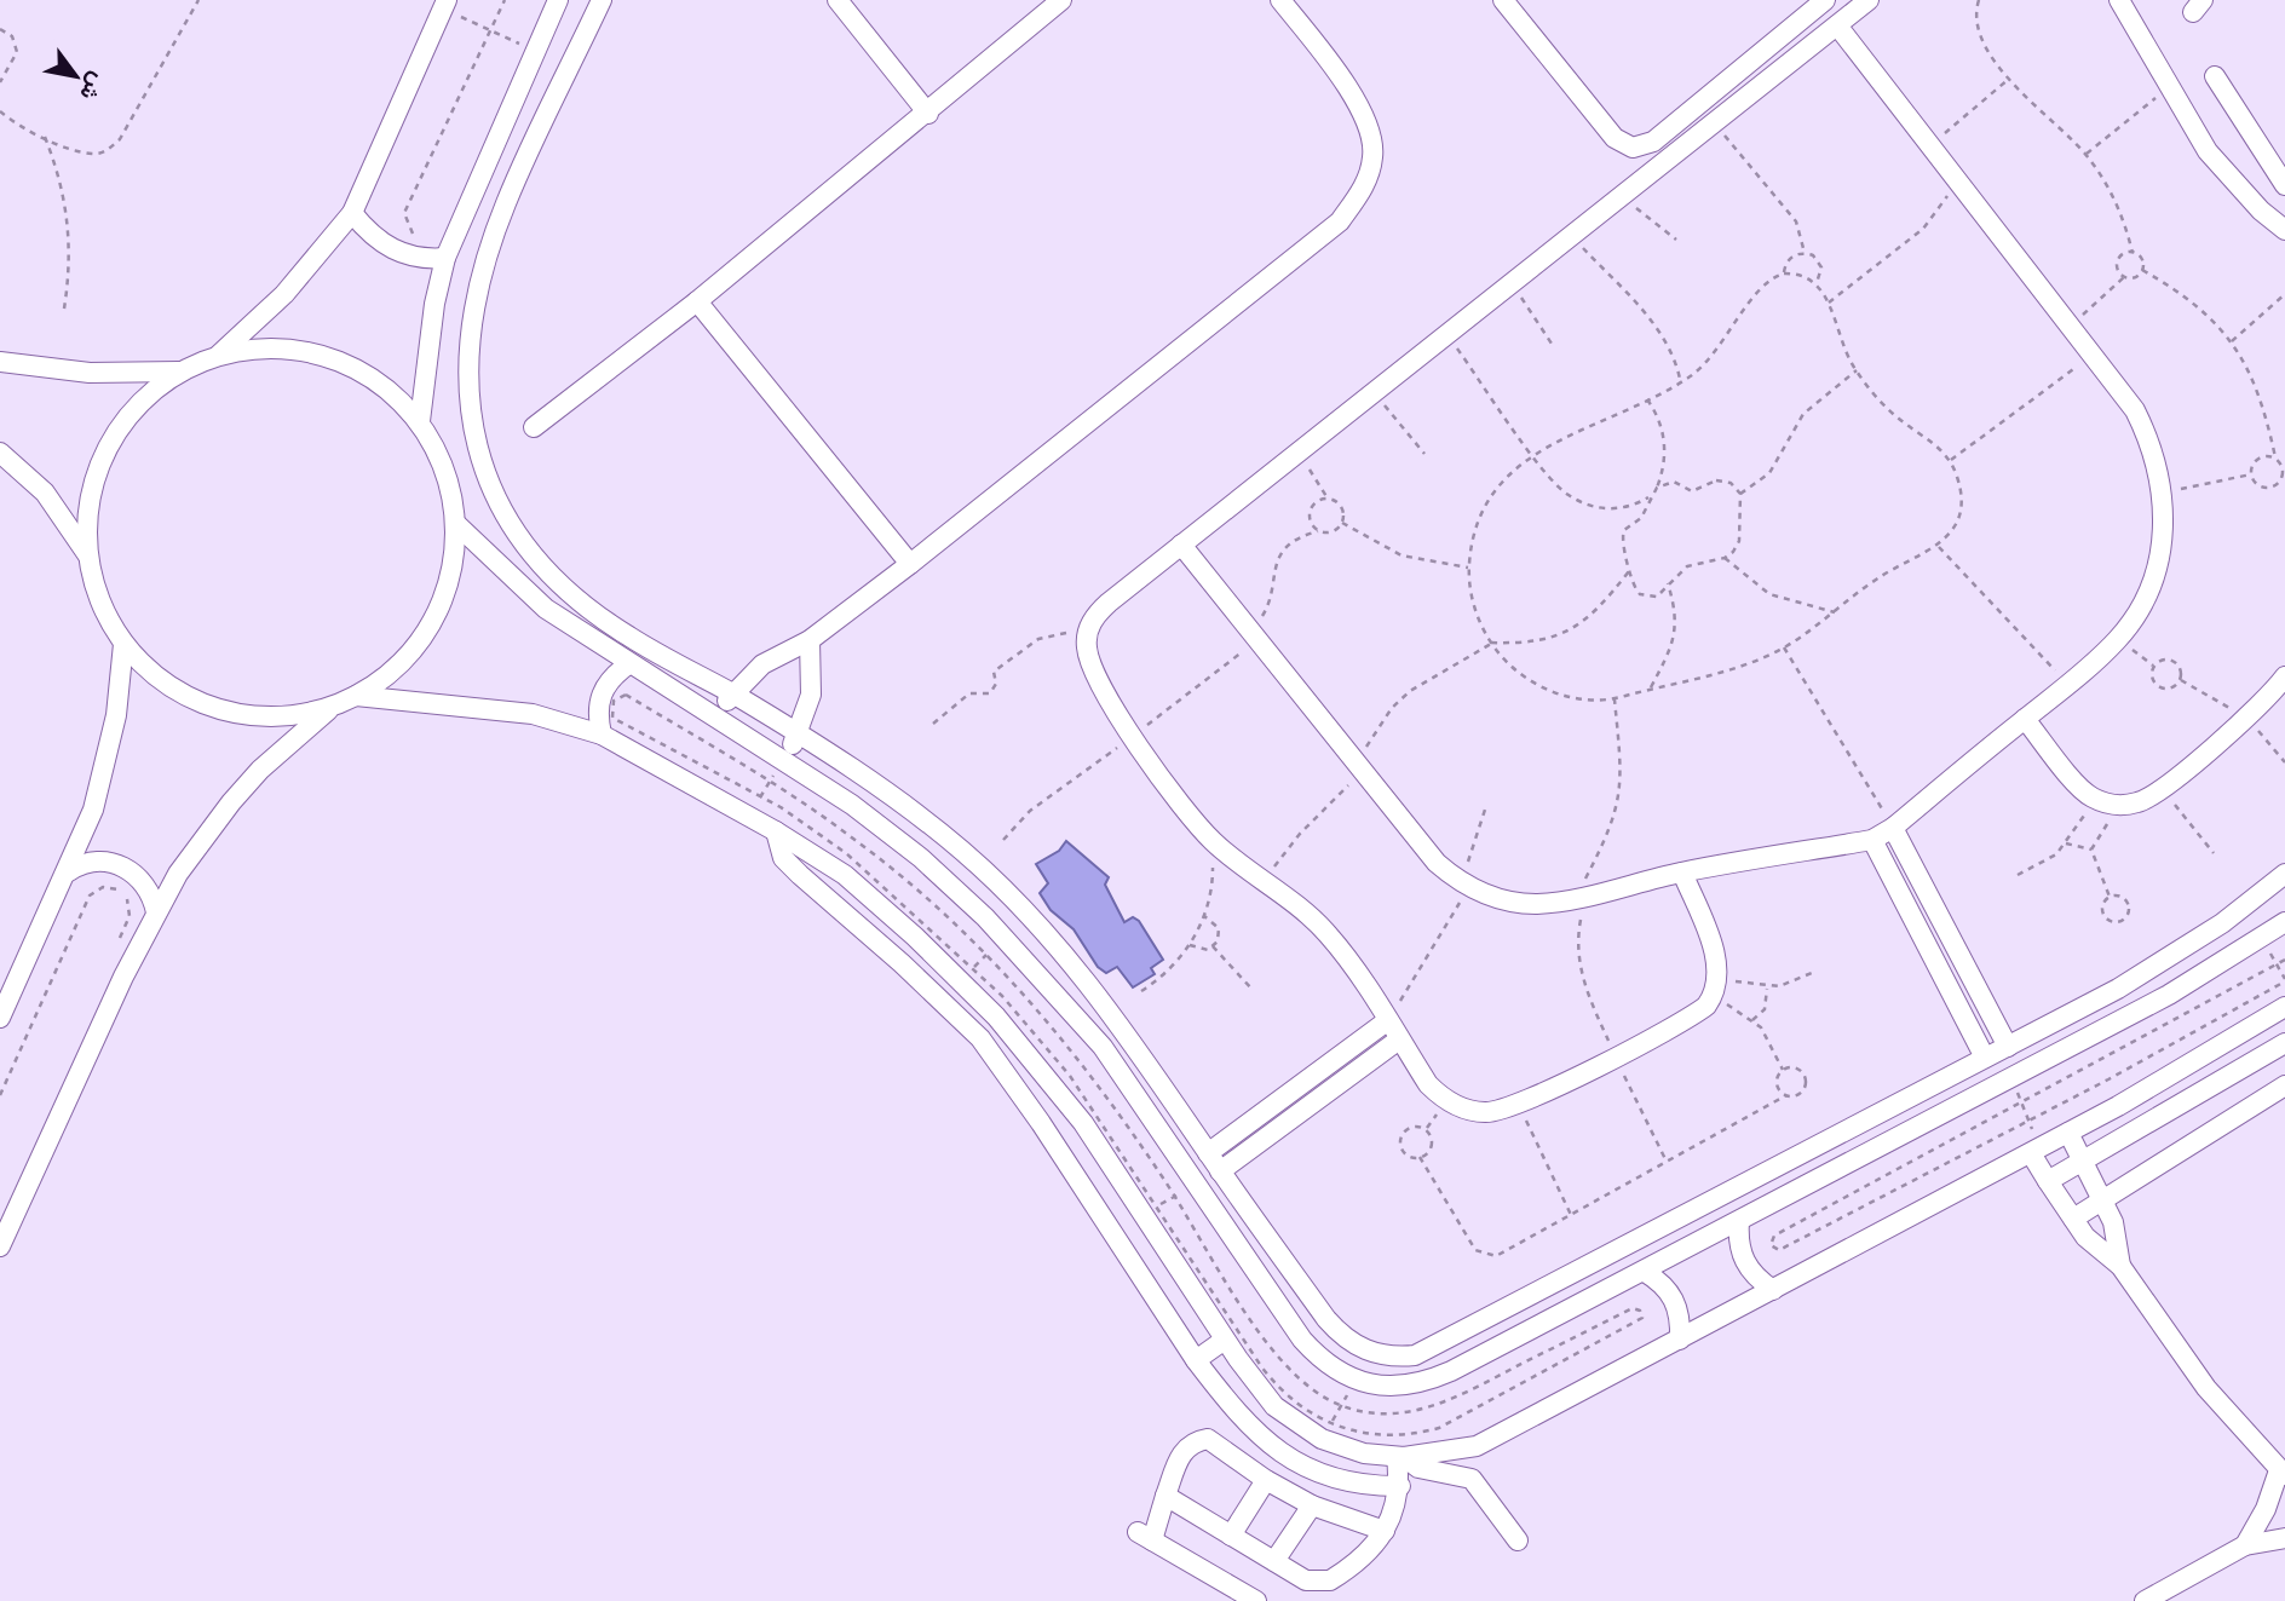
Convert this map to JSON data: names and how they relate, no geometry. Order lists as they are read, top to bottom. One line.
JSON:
{"north":"bottom right"}
